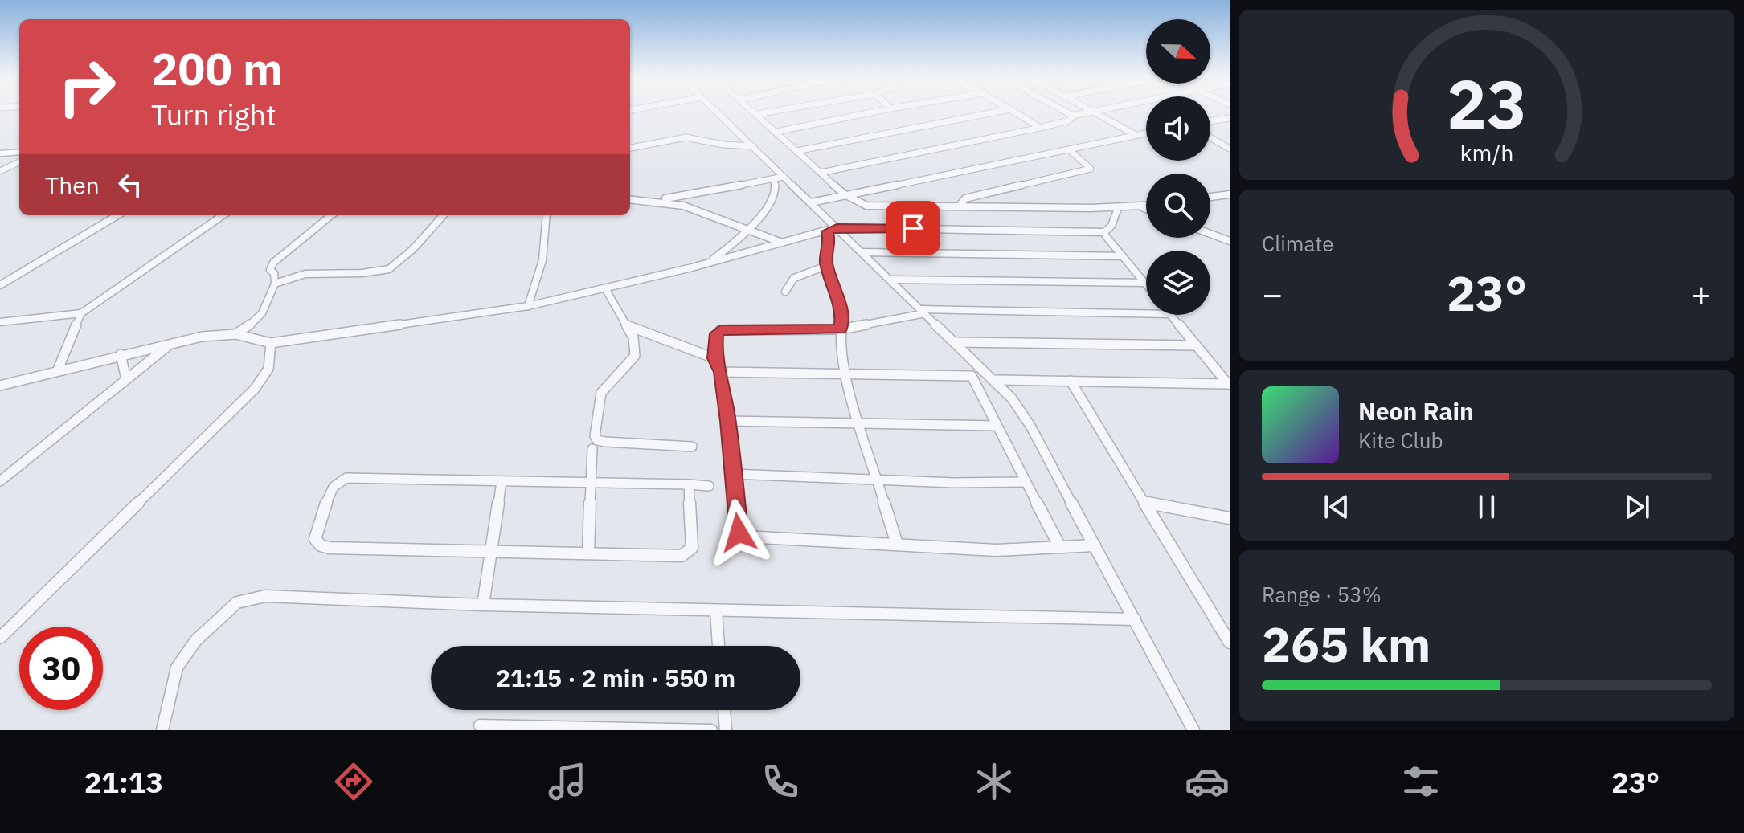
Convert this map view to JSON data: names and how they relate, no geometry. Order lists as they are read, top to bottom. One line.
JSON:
{"north":"right","page":{"turn":["200 m","Turn right"],"then":"Then","tile":["Climate",["Range · 53%","265 km"]],"heat":["−","23°","+"],"song":["Neon Rain","Kite Club"],"limit":"30","trip":"21:15 · 2 min · 550 m","tabs":["21:13","23°"],"gauge":["23","km/h"]}}
